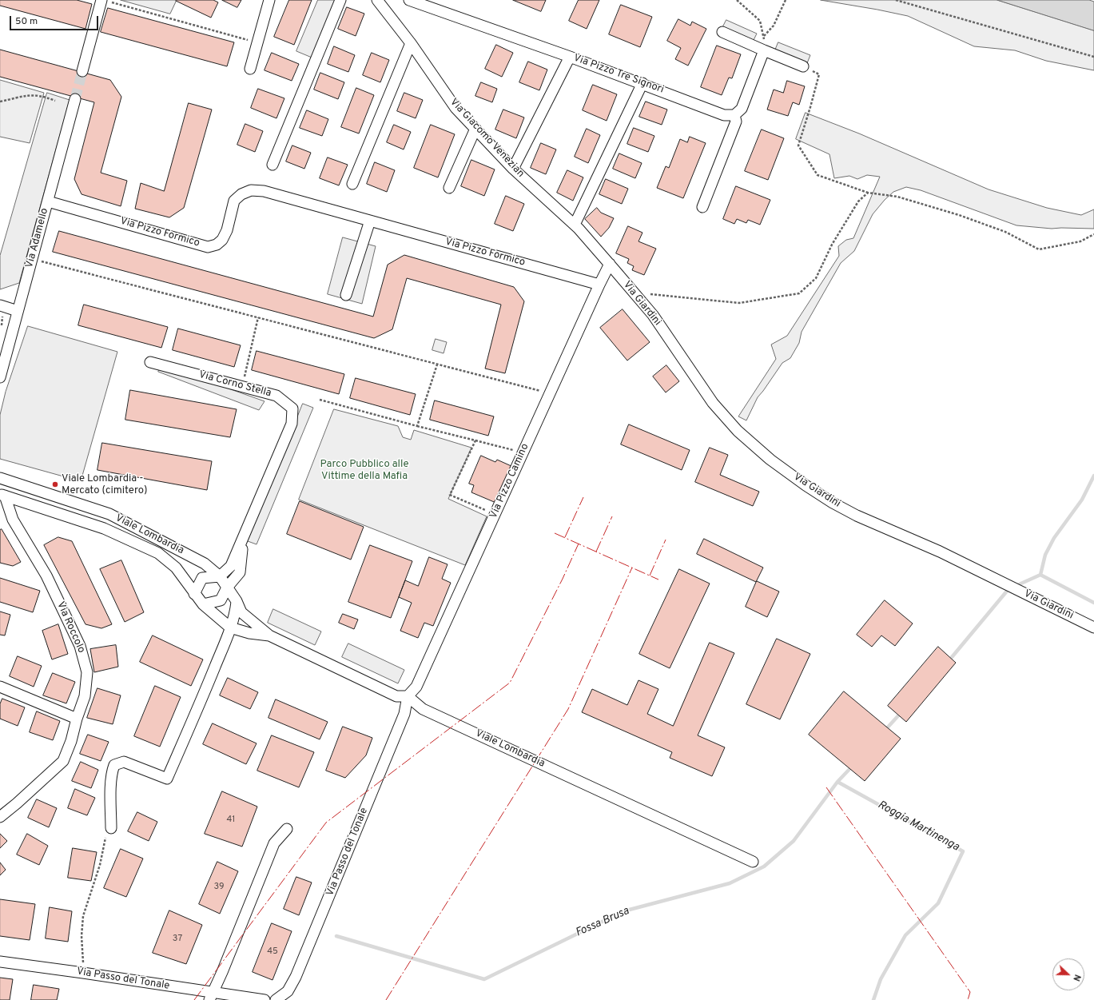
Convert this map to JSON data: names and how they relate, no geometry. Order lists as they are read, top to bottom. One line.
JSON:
{"streets":{"street":["Via Pizzo Tre Signori","Via Giacomo Venezian","Via Pizzo Formico","Via Adamello","Via Giardini","Via Corno Stella","Via Pizzo Camino","Viale Lombardia","Via Roccolo","Via Passo del Tonale"]},"crossings":[["Via Giacomo Venezian","Via Giardini"],["Via Giacomo Venezian","Via Pizzo Camino"],["Via Pizzo Formico","Via Adamello"],["Via Pizzo Formico","Via Pizzo Camino"],["Via Giardini","Via Pizzo Camino"],["Via Corno Stella","Viale Lombardia"],["Via Pizzo Camino","Viale Lombardia"],["Via Pizzo Camino","Via Passo del Tonale"],["Viale Lombardia","Via Roccolo"],["Viale Lombardia","Via Passo del Tonale"]],"water":["Roggia Martinenga","Fossa Brusa"],"parks":["Parco Pubblico alle Vittime della Mafia"],"places":["Viale Lombardia - Mercato (cimitero)"],"house_numbers":["41","39","37","45"],"scale_bar":"50 m","north":"right"}
